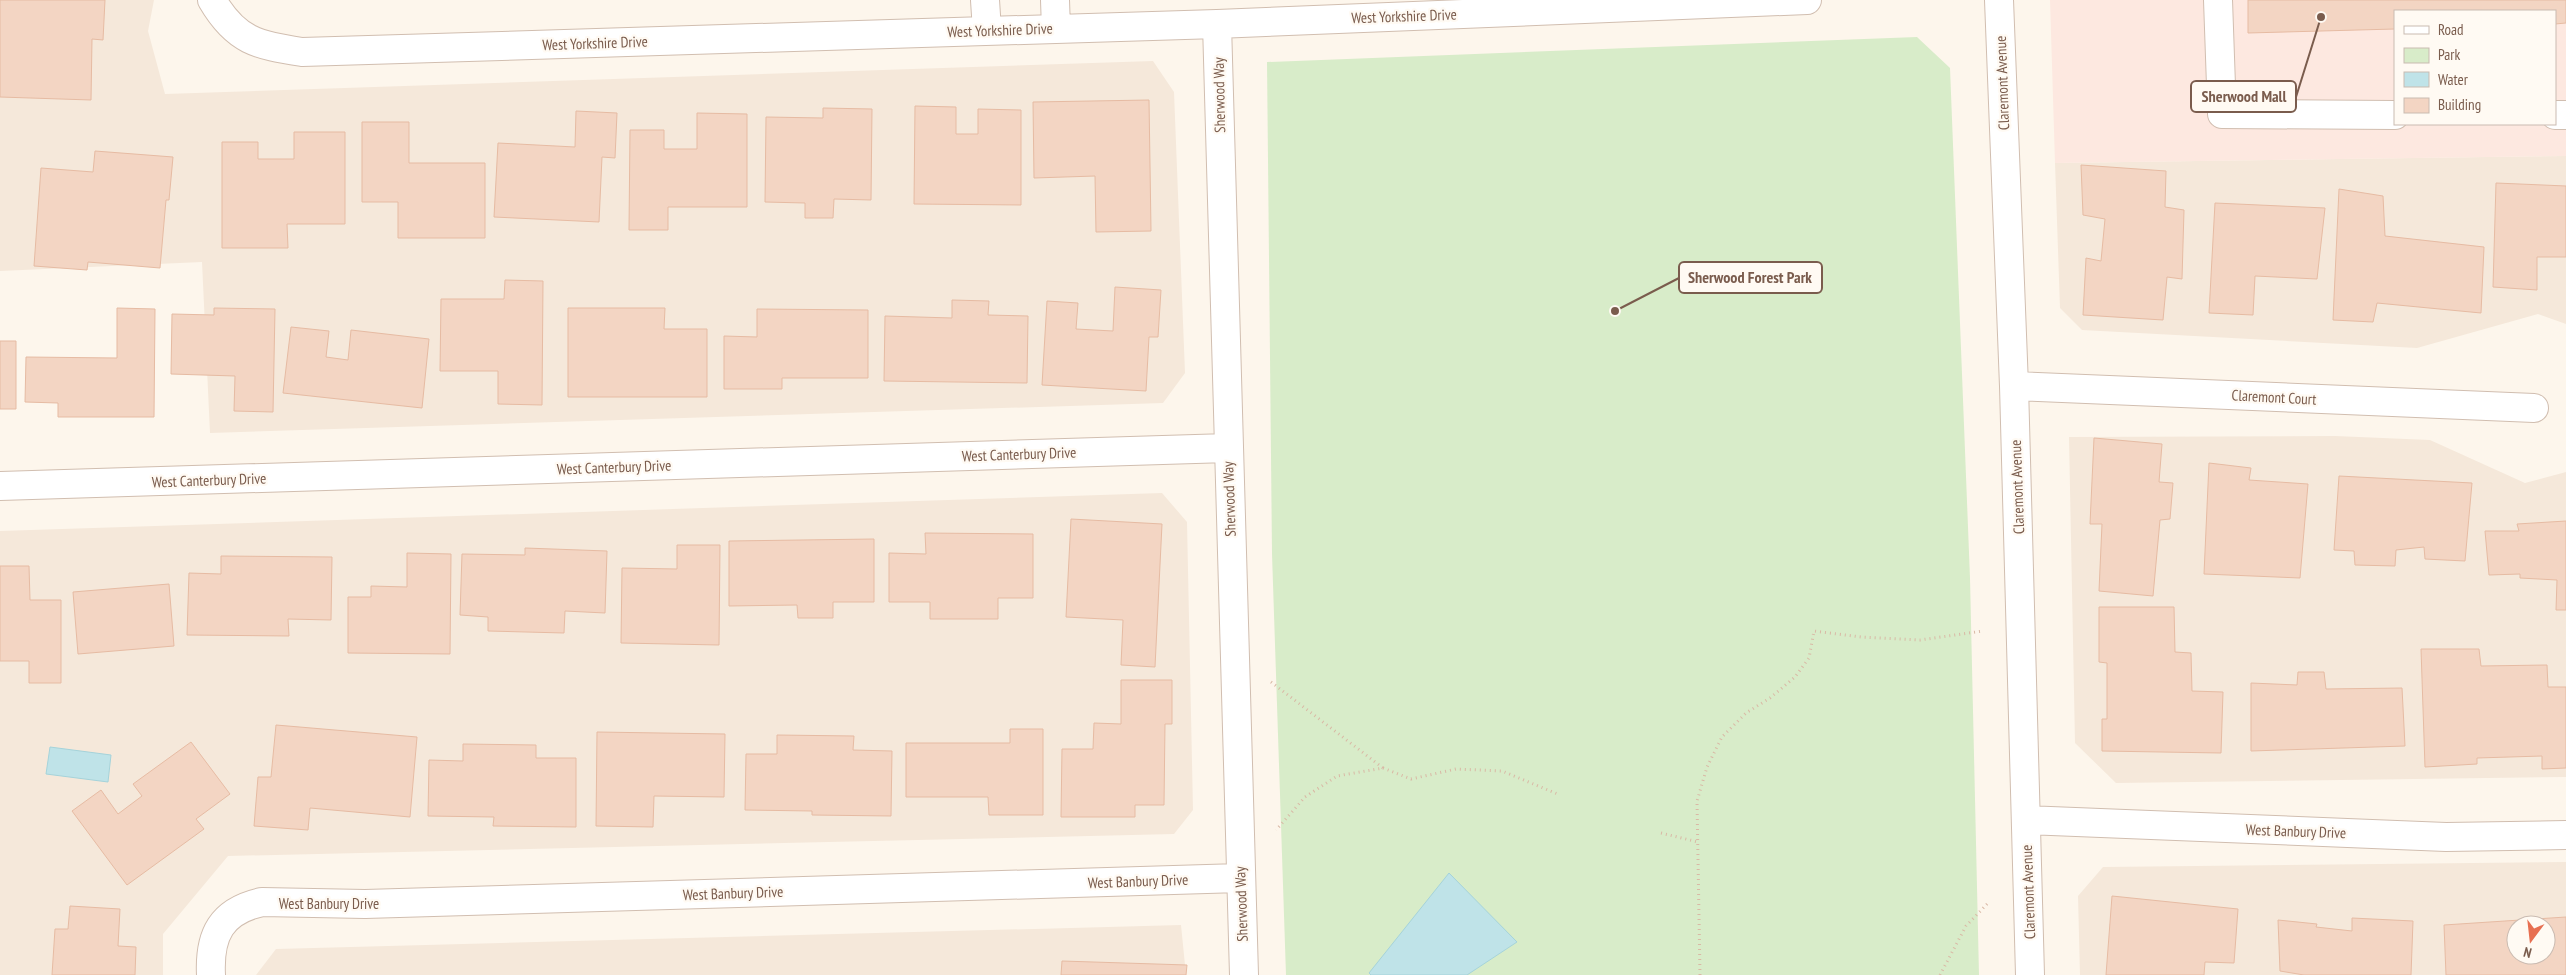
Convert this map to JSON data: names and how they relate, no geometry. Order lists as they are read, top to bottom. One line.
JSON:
{"streets":{"street":["West Yorkshire Drive","Claremont Avenue","Sherwood Way","Claremont Court","West Canterbury Drive","West Banbury Drive"]},"crossings":[["West Yorkshire Drive","Sherwood Way"],["Claremont Avenue","Claremont Court"],["Claremont Avenue","West Banbury Drive"],["Sherwood Way","West Canterbury Drive"],["Sherwood Way","West Banbury Drive"]],"places":["Sherwood Mall","Sherwood Forest Park"],"legend":["Road","Park","Water","Building"],"north":"bottom"}
